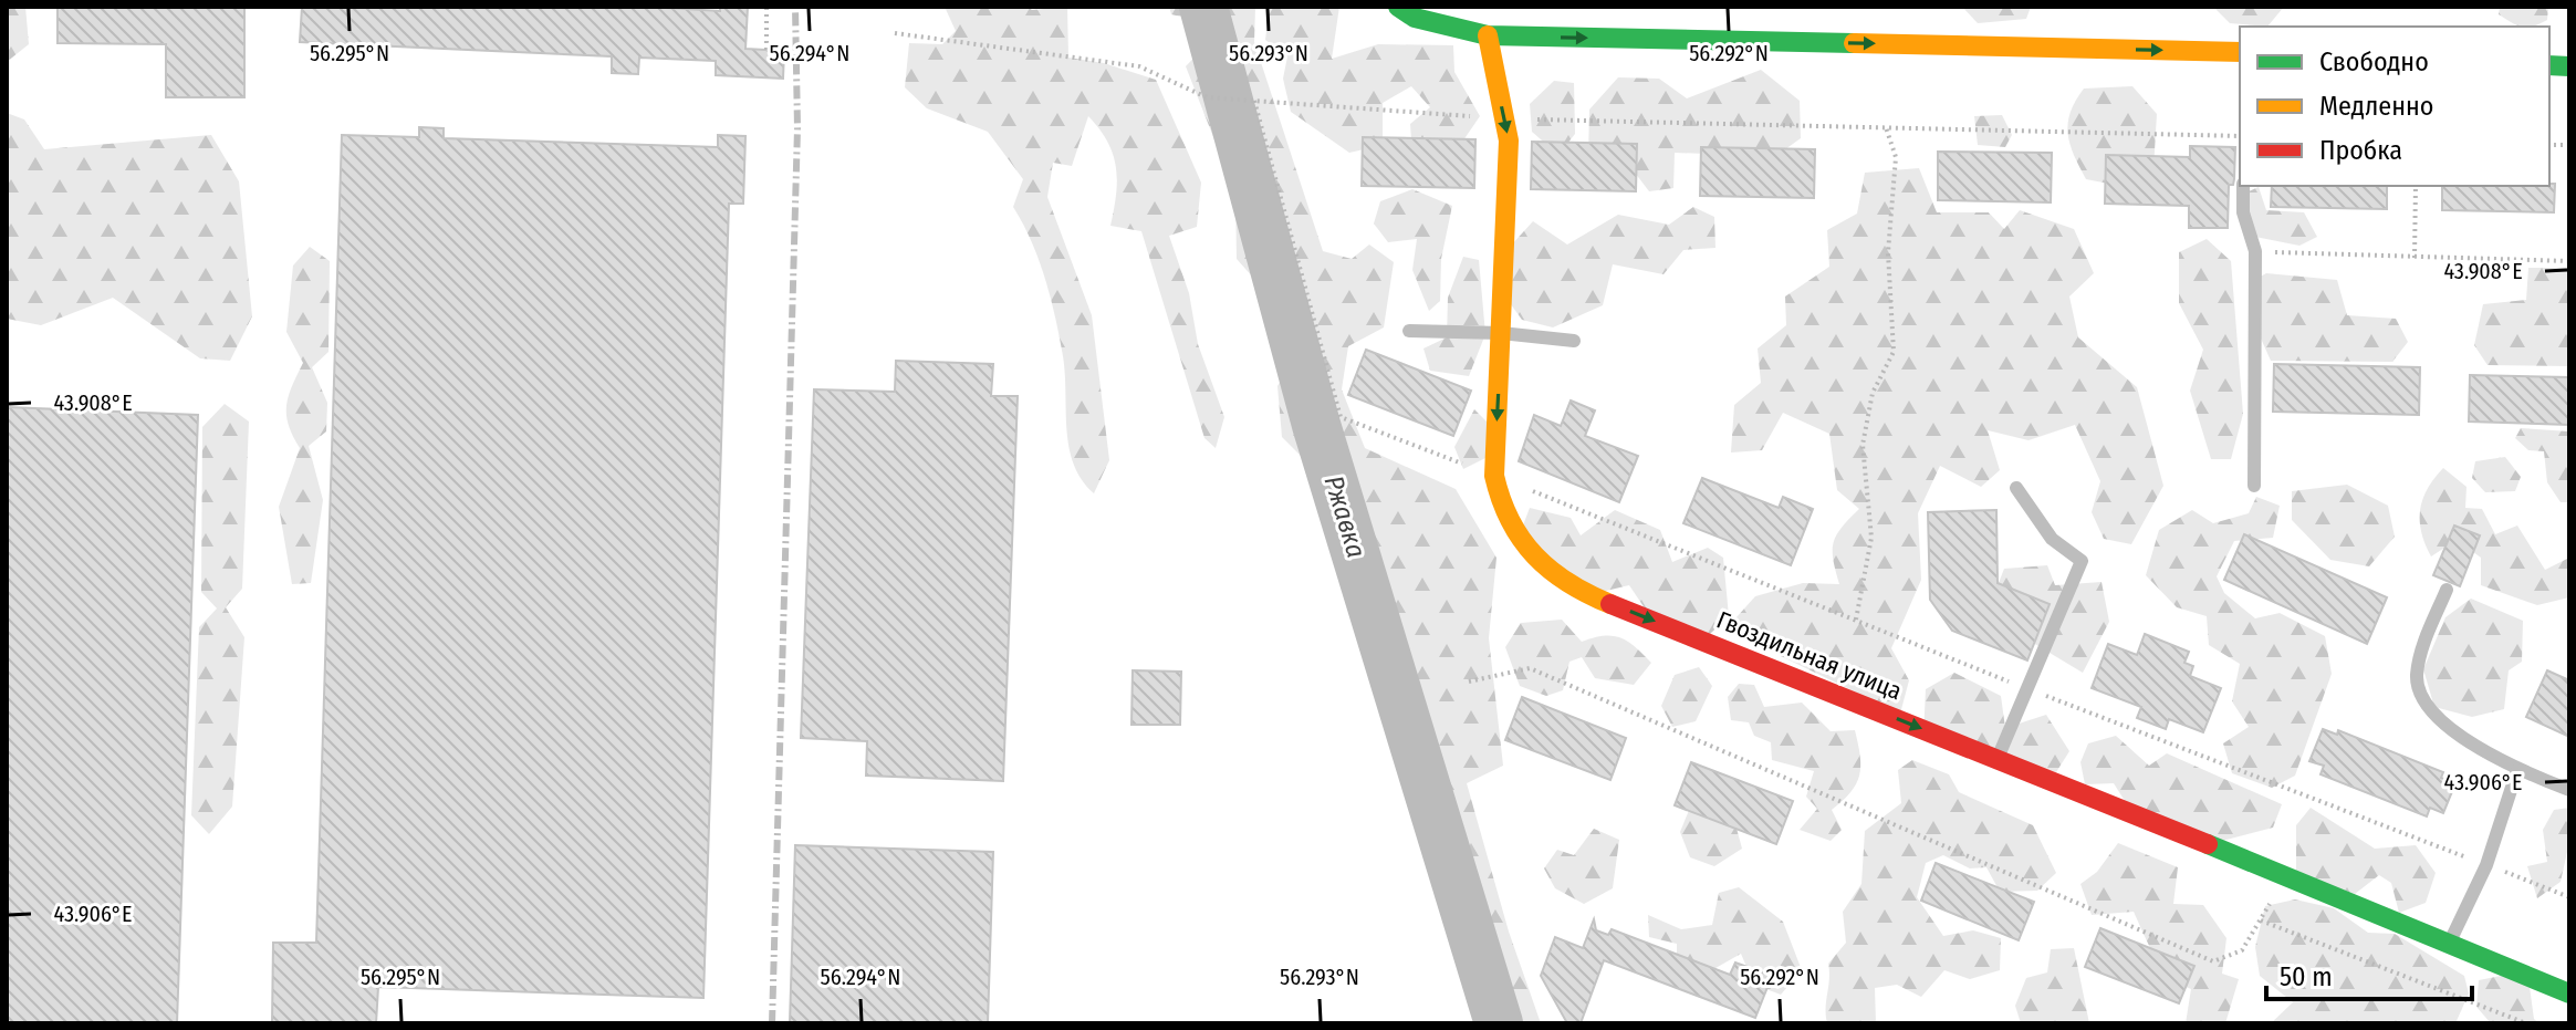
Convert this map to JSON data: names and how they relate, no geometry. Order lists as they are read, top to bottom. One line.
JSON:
{"streets":{"street":["Гвоздильная улица"]},"one_way":["Гвоздильная улица"],"water":["Ржавка"],"legend":["Свободно","Медленно","Пробка"],"scale_bar":"50 m","coordinates":["56.295°N","56.294°N","56.293°N","56.292°N","43.908°E","43.906°E"]}
